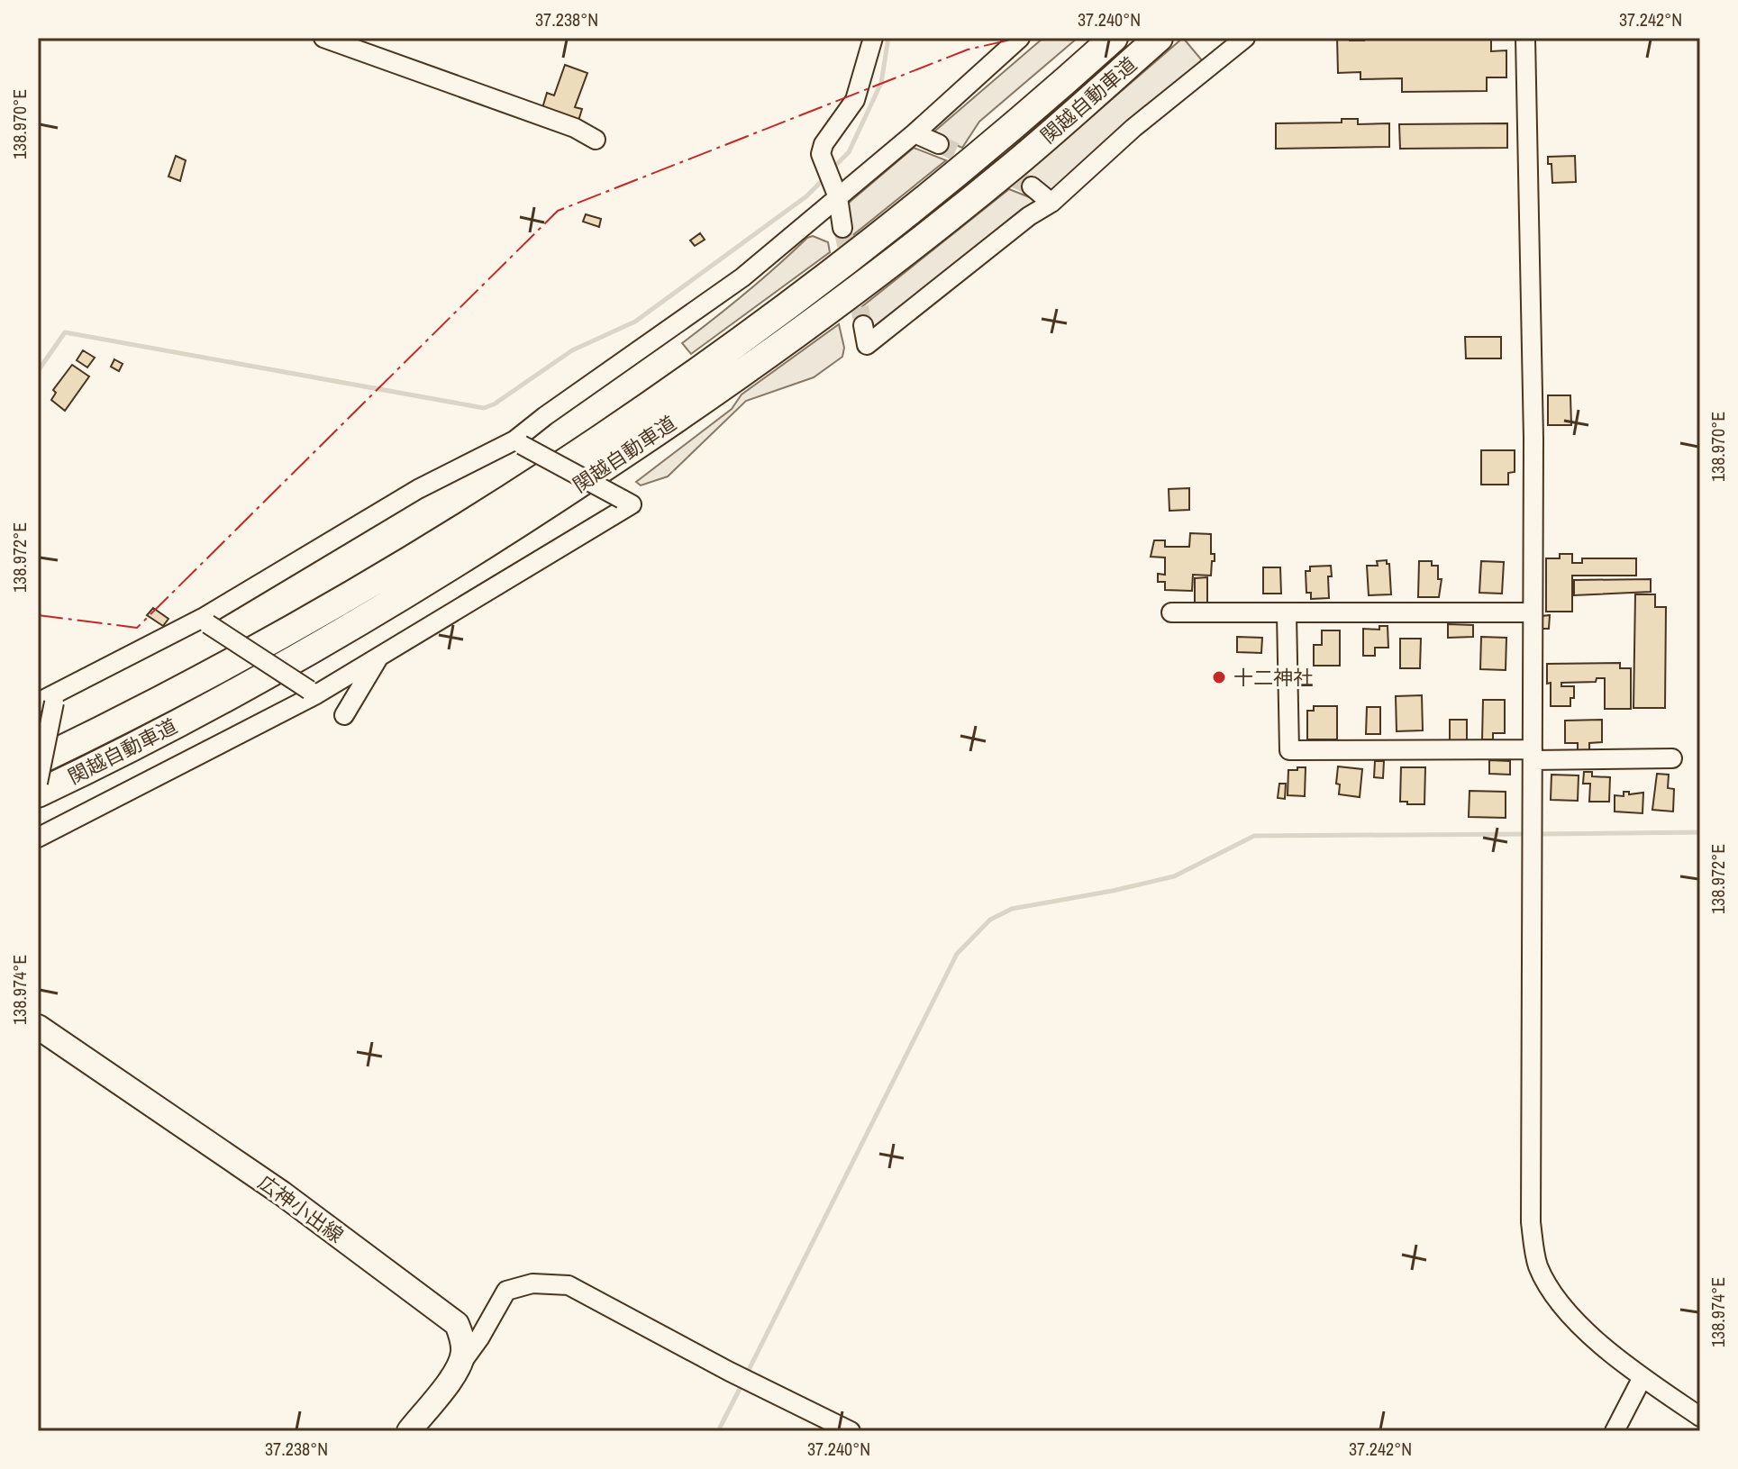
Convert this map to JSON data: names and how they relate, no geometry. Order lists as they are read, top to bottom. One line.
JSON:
{"streets":{"highway":["関越自動車道"],"main road":["広神小出線"]},"places":["十二神社"],"coordinates":["37.238°N","37.240°N","37.242°N","138.970°E","138.972°E","138.974°E"]}
